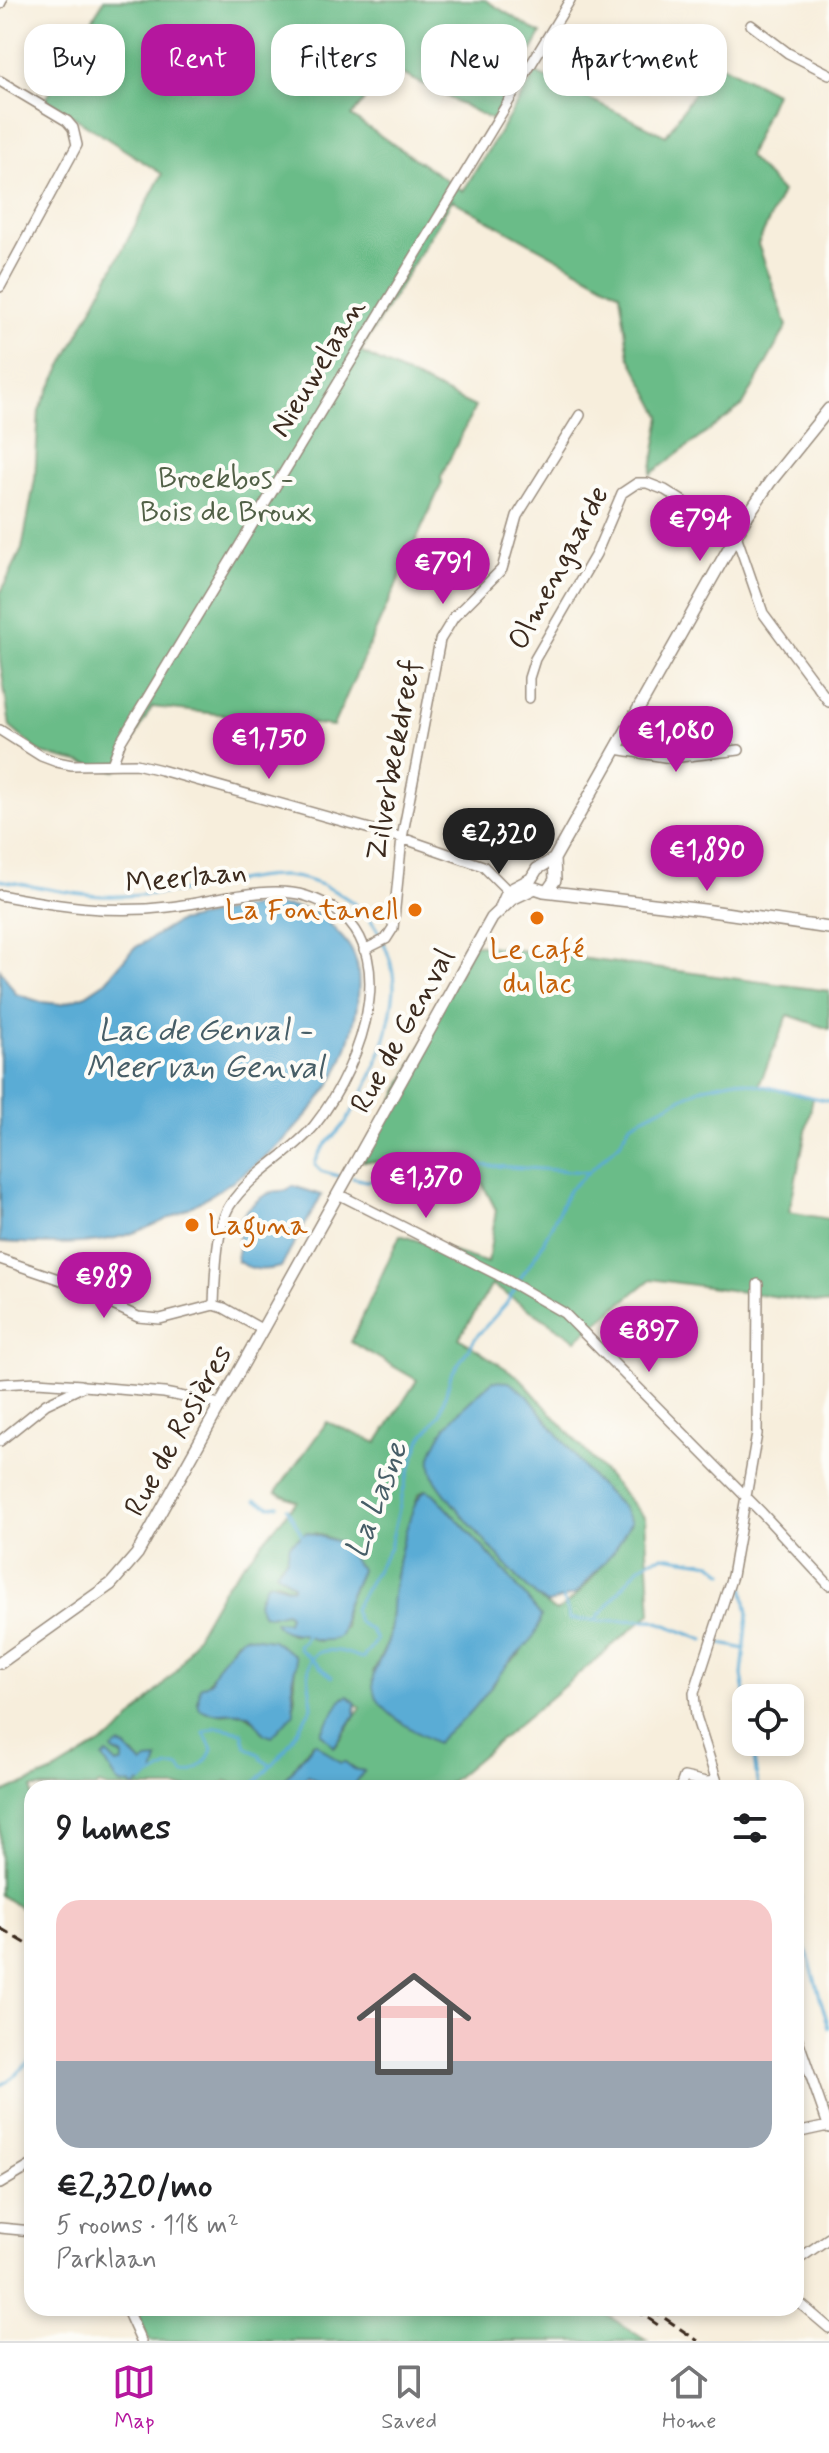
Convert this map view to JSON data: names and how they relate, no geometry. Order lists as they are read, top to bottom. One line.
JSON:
{"streets":{"street":["Nieuwelaan","Olmengaarde","Zilverbeekdreef","Meerlaan","Rue de Genval","Rue de Rosières"]},"crossings":[["Zilverbeekdreef","Meerlaan"],["Rue de Genval","Rue de Rosières"]],"water":["Lac de Genval - Meer van Genval","La Lasne"],"parks":["Broekbos - Bois de Broux"],"places":["La Fontanell","Le café du lac","Laguna"],"page":{"chip":["Buy","Rent","Filters","New","Apartment"],"price":["€794","€791","€1,080","€1,750","€2,320","€1,890","€1,370","€989","€897"],"heading":"9 homes","list":[{"name":"€2,320/mo","note":"5 rooms · 118 m² · Parklaan"}],"tabs":["Map","Saved","Home"]}}
